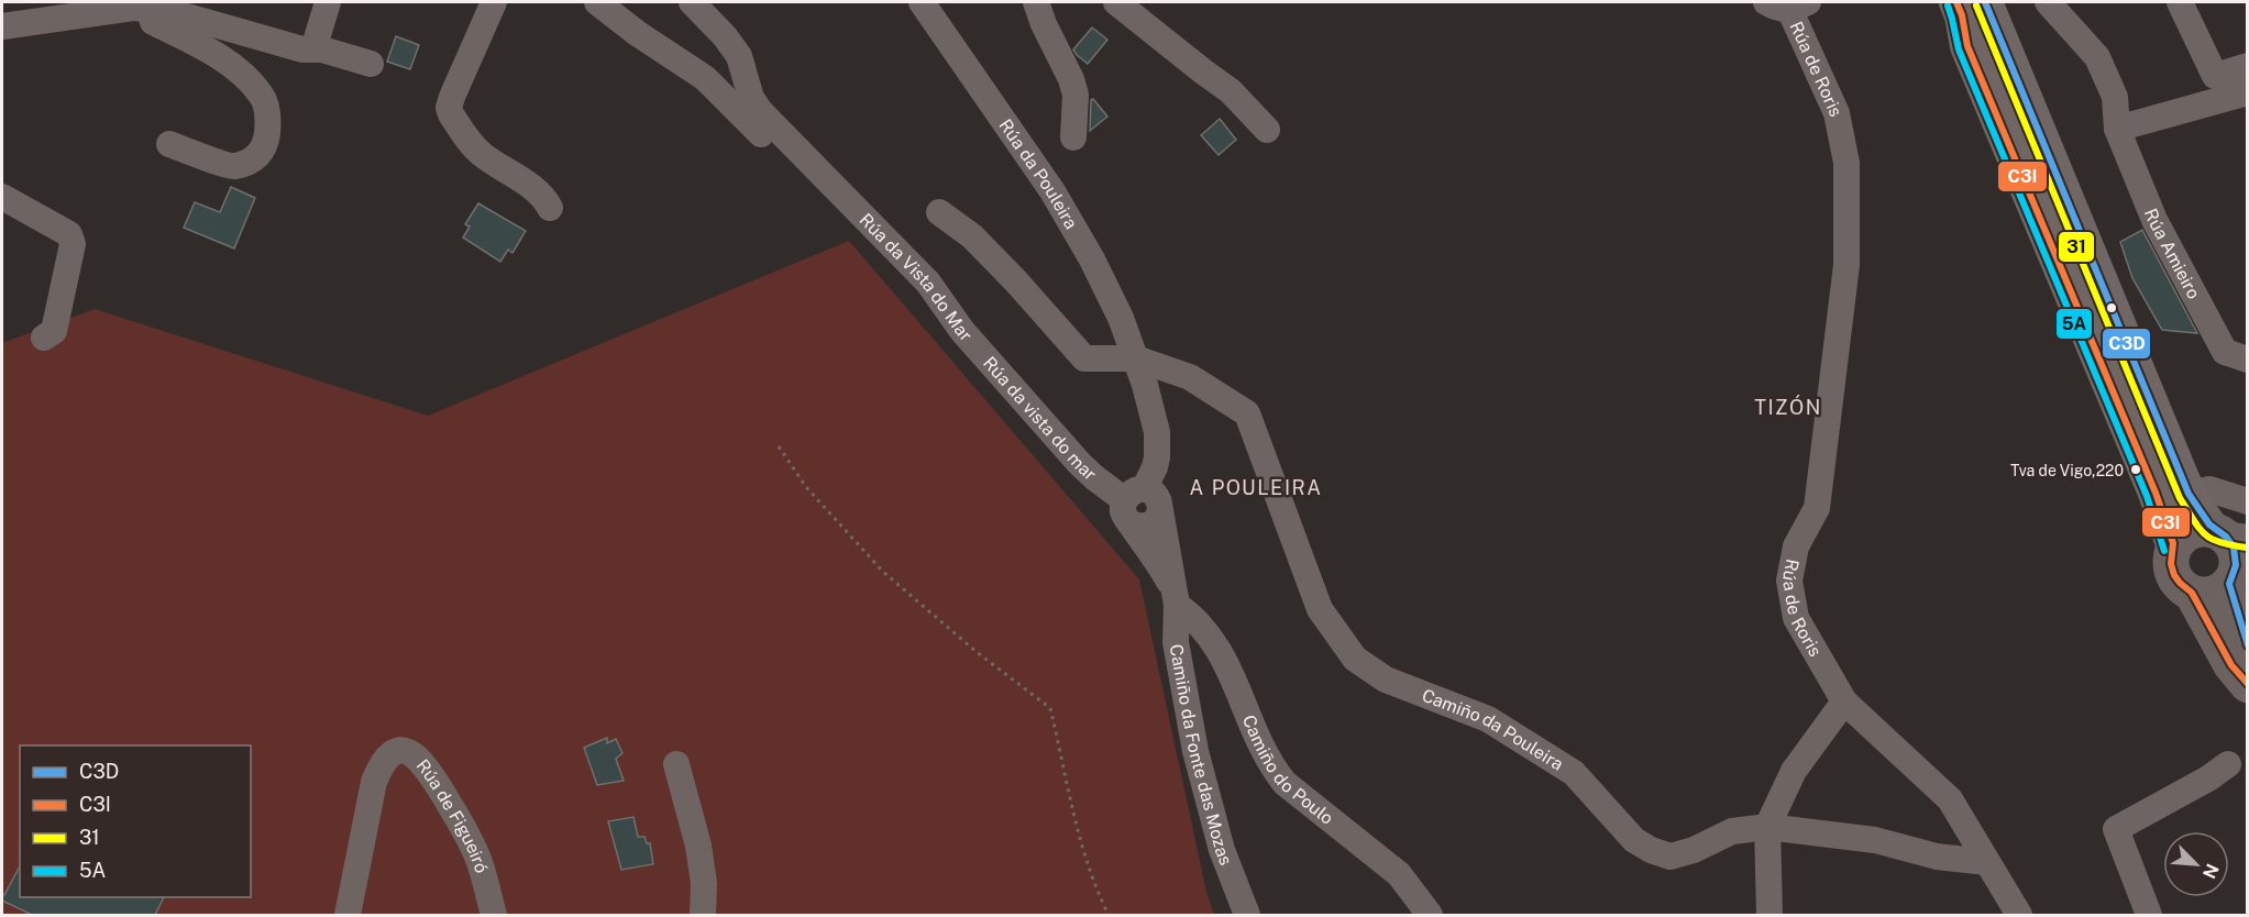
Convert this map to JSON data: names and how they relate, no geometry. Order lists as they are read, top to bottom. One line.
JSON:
{"streets":{"street":["Rúa de Roris","Rúa da Pouleira","Rúa Amieiro","Rúa da Vista do Mar","Rúa da vista do mar","Camiño da Pouleira","Camiño da Fonte das Mozas","Camiño do Poulo","Rúa de Figueiró"]},"crossings":[["Rúa de Roris","Camiño da Pouleira"],["Rúa da Pouleira","Rúa da vista do mar"],["Rúa da Pouleira","Camiño da Pouleira"],["Rúa da Pouleira","Camiño da Fonte das Mozas"],["Rúa da Vista do Mar","Rúa da vista do mar"],["Rúa da vista do mar","Camiño da Fonte das Mozas"],["Camiño da Fonte das Mozas","Camiño do Poulo"]],"districts":["TIZÓN","A POULEIRA"],"places":["Tva de Vigo,220"],"lines":["transit line C3D","transit line C3I","transit line 31","transit line 5A"],"legend":["C3D","C3I","31","5A"],"north":"bottom right"}
